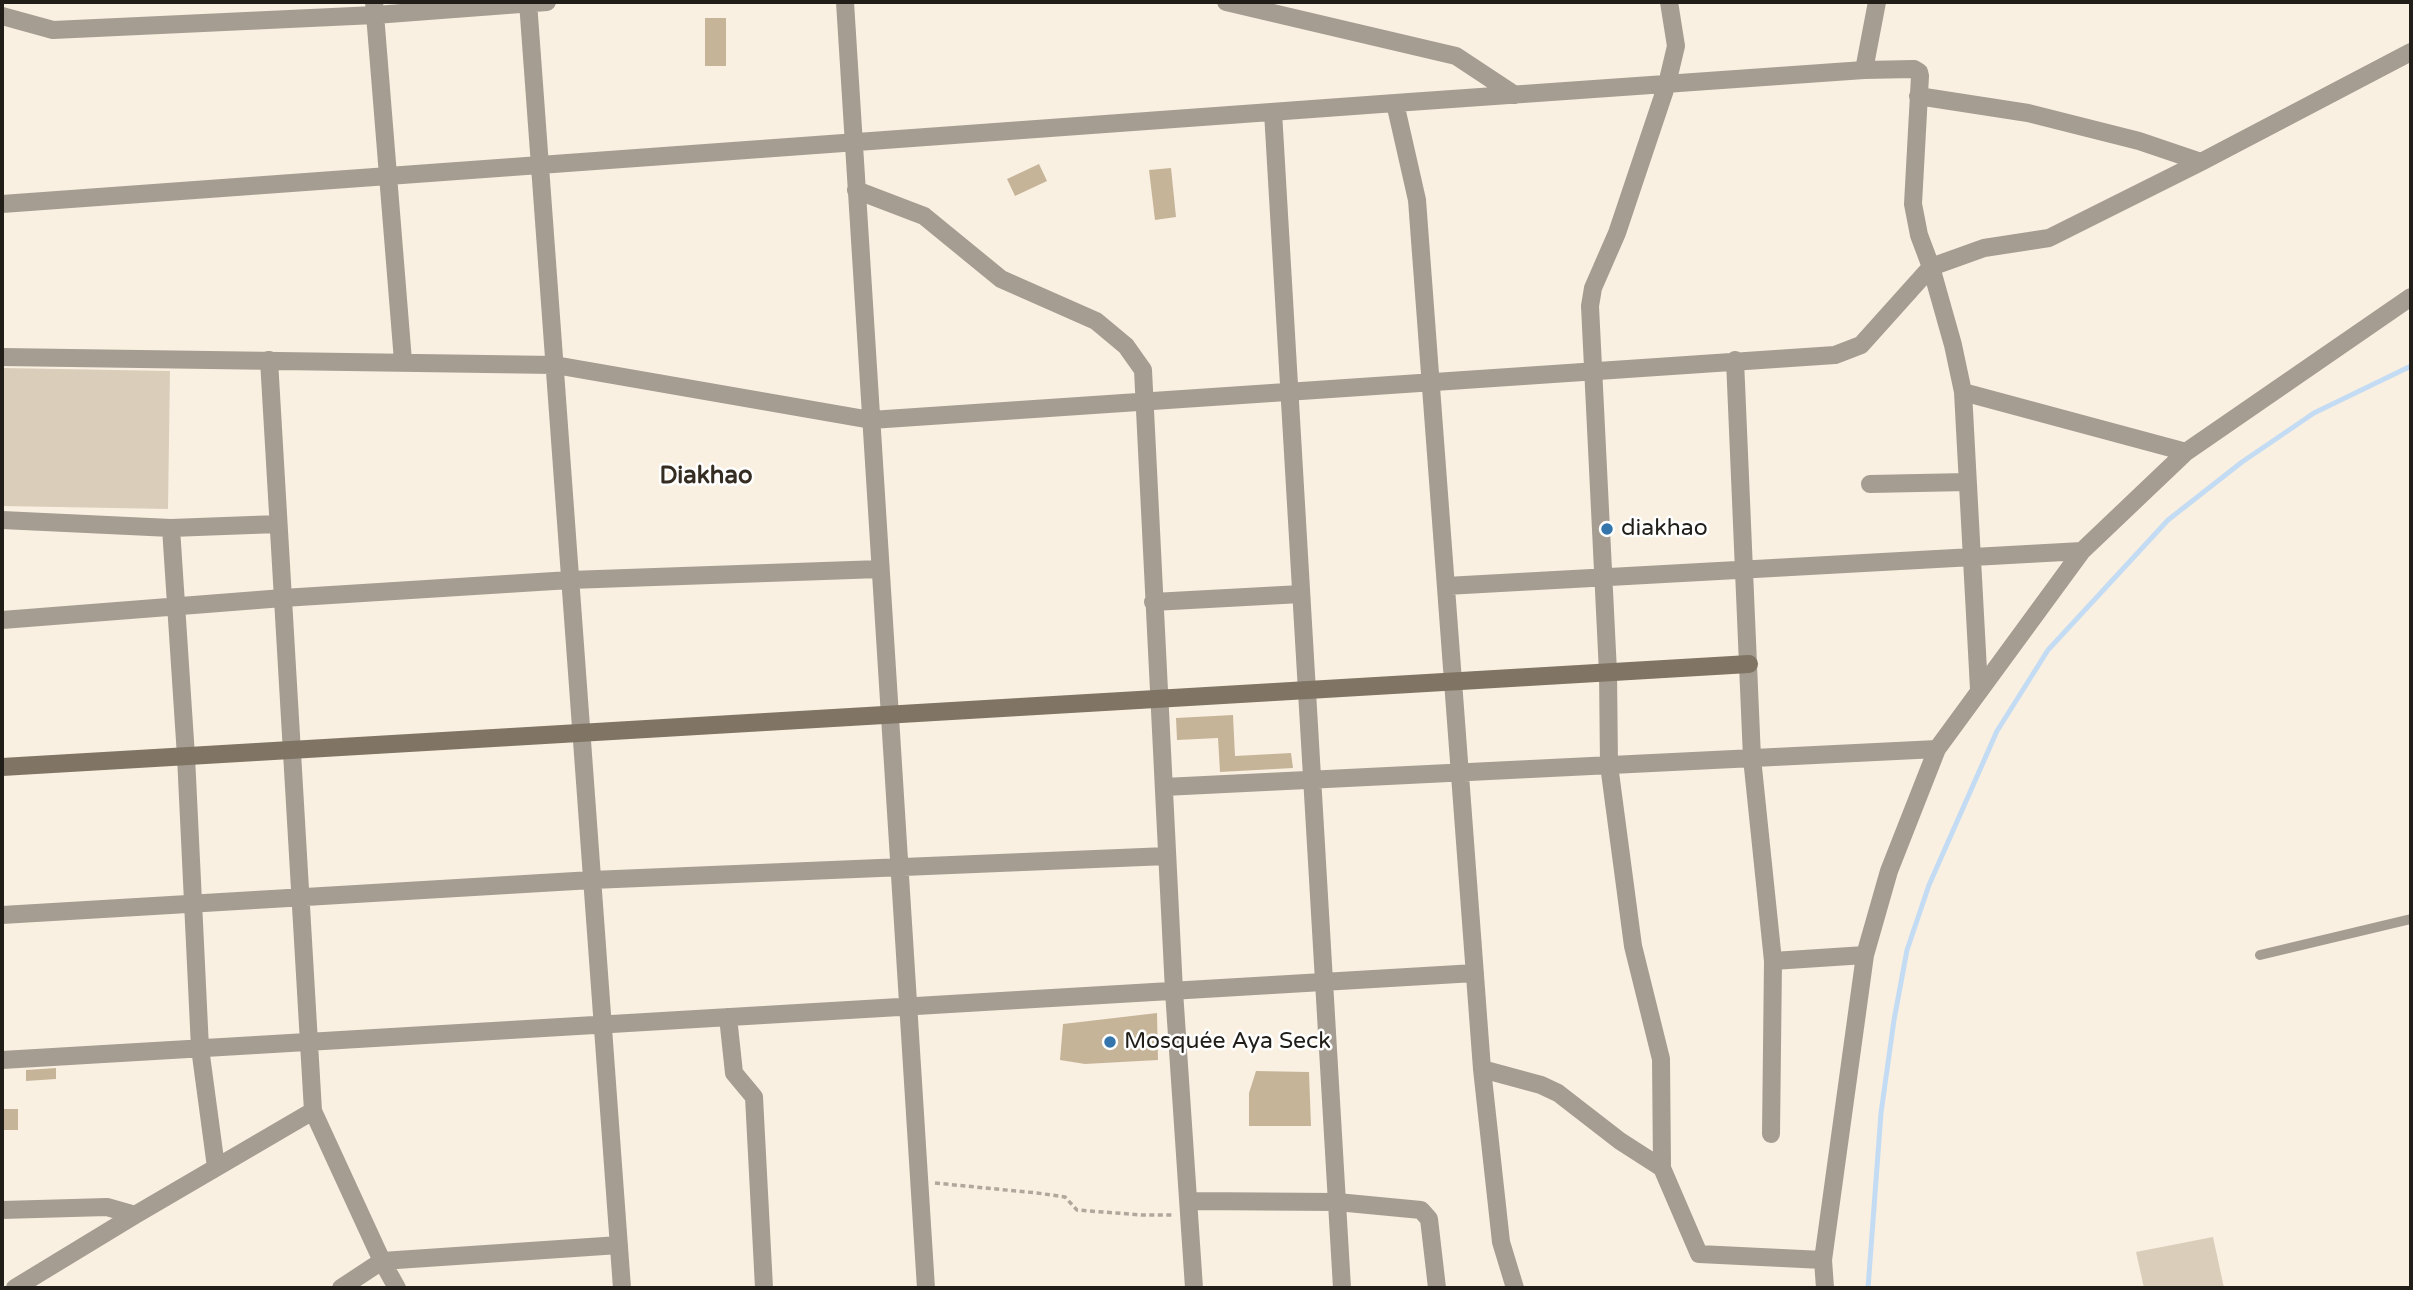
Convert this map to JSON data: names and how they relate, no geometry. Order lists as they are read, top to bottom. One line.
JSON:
{"districts":["Diakhao"],"places":["diakhao","Mosquée Aya Seck"]}
